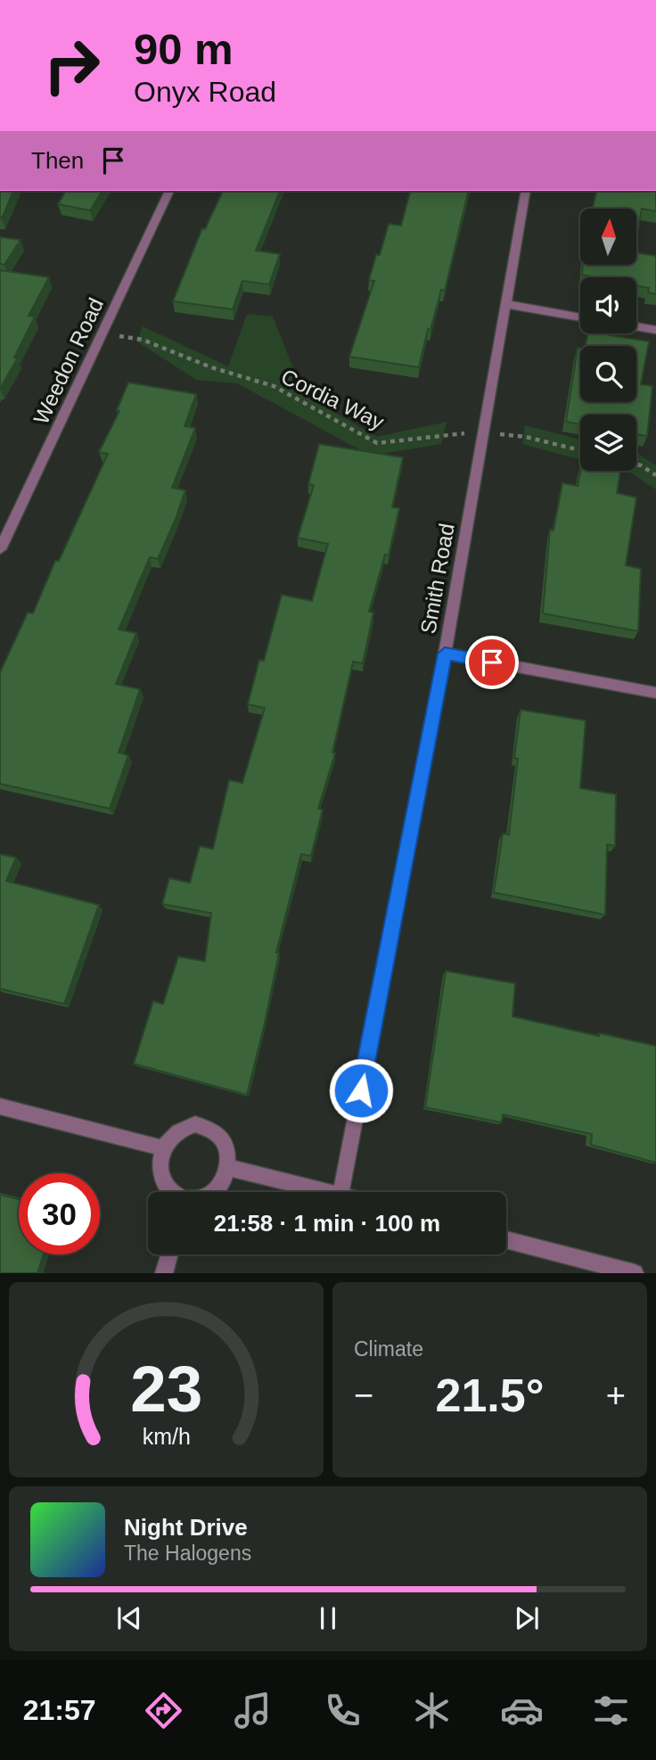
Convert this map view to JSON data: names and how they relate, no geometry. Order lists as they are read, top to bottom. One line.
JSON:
{"streets":{"street":["Weedon Road","Smith Road"],"path":["Cordia Way"]},"crossings":[["Weedon Road","Cordia Way"],["Cordia Way","Smith Road"]],"north":"top","page":{"turn":["90 m","Onyx Road"],"then":"Then","limit":"30","trip":"21:58 · 1 min · 100 m","tile":"Climate","heat":["−","21.5°","+"],"song":["Night Drive","The Halogens"],"tabs":"21:57","gauge":["23","km/h"]}}
